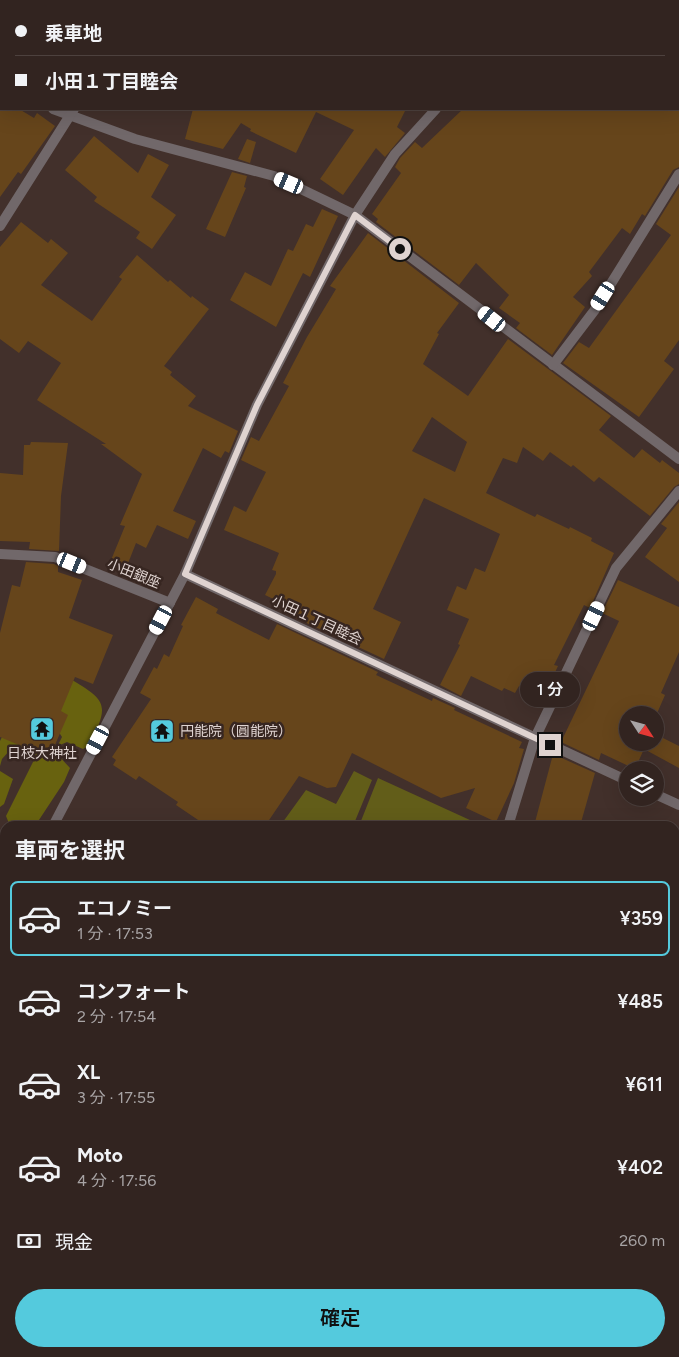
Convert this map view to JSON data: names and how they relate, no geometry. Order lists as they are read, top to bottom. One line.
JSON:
{"streets":{"street":["小田銀座","小田１丁目睦会"]},"places":{"temple":["日枝大神社","円能院（圓能院）"]},"north":"bottom right","page":{"banner":["乗車地","小田１丁目睦会"],"bubble":"1 分","heading":"車両を選択","list":[{"name":"エコノミー","note":"1 分 · 17:53","value":"¥359"},{"name":"コンフォート","note":"2 分 · 17:54","value":"¥485"},{"name":"XL","note":"3 分 · 17:55","value":"¥611"},{"name":"Moto","note":"4 分 · 17:56","value":"¥402"}],"pay":["現金","260 m"],"buttons":"確定"}}
